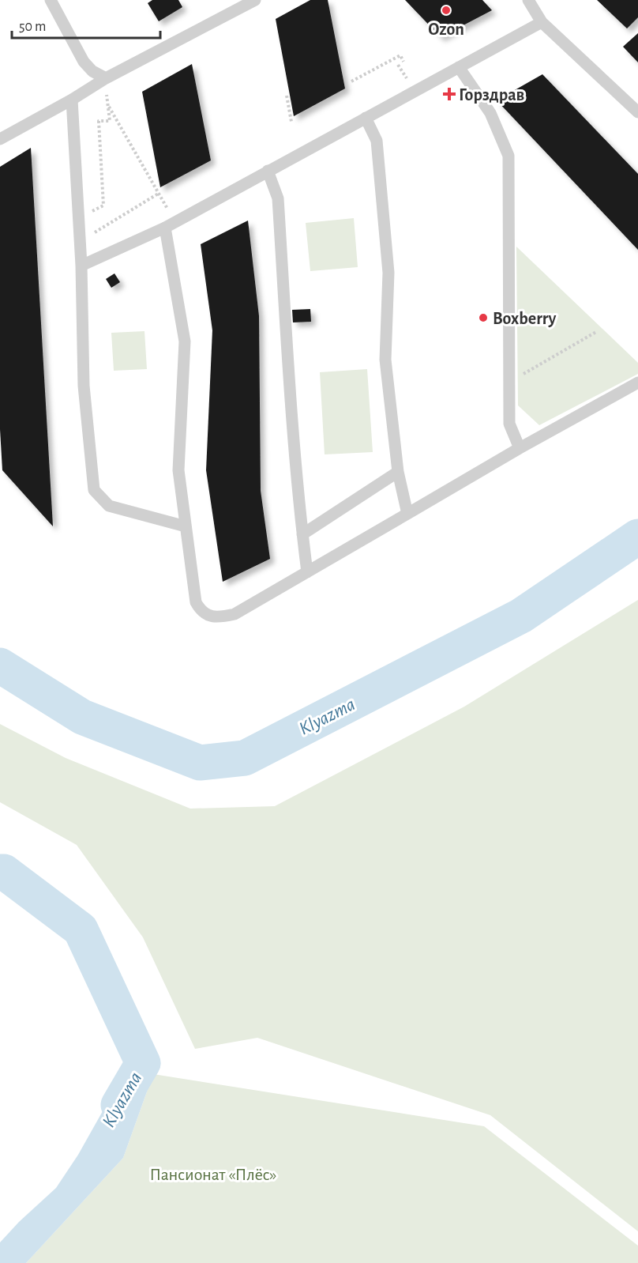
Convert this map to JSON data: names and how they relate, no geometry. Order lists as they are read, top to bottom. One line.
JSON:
{"water":["Klyazma"],"parks":["Пансионат «Плёс»"],"places":{"other":["Ozon","Boxberry"],"health":["Горздрав"]},"scale_bar":"50 m"}
